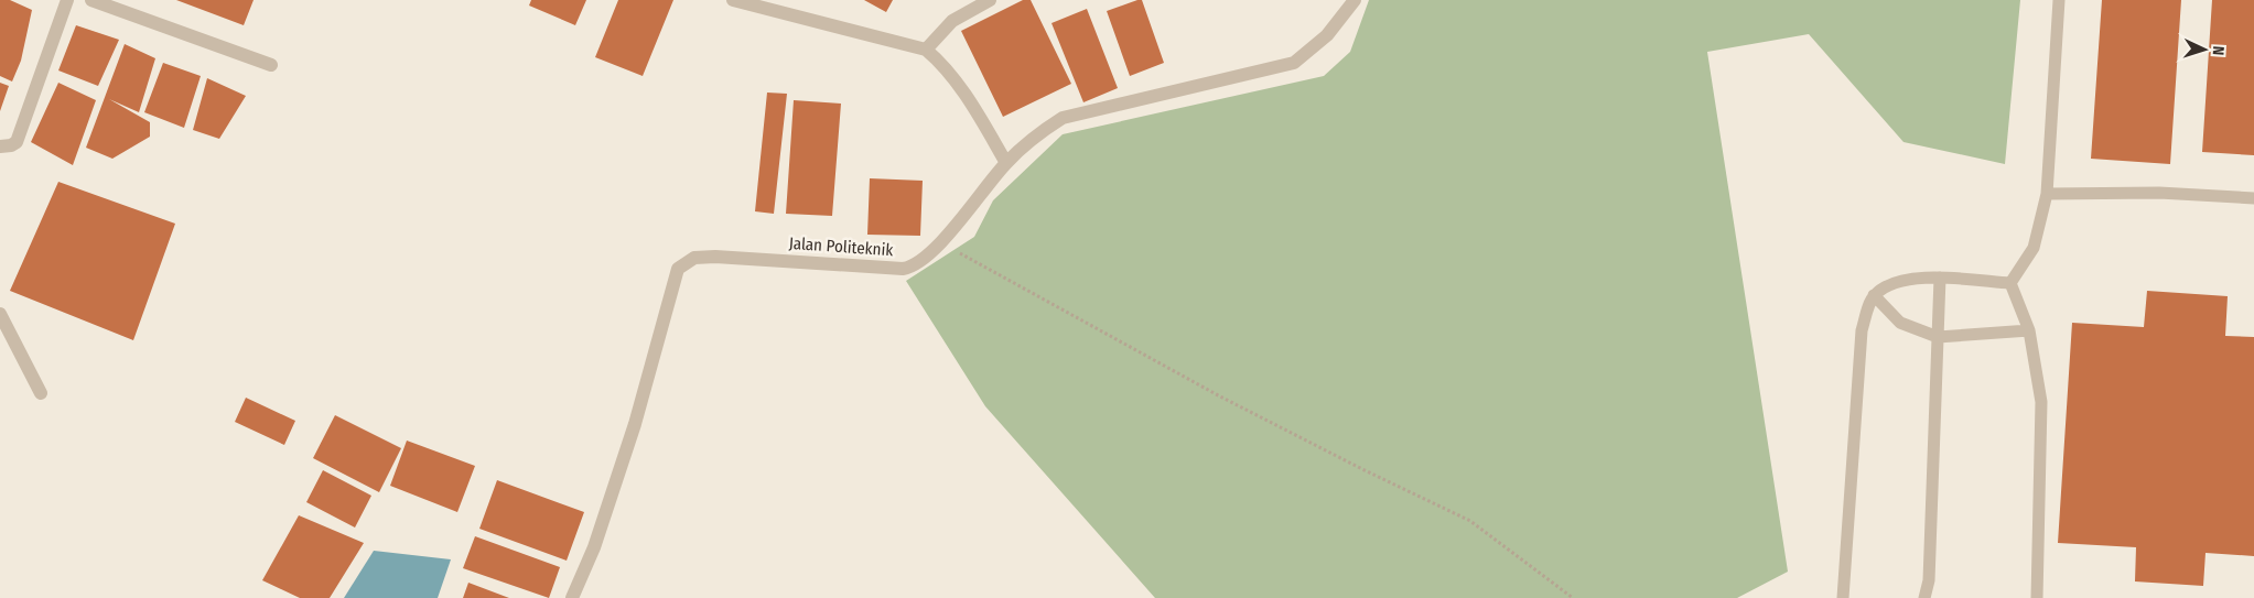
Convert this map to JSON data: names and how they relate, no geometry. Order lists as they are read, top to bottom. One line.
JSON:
{"streets":{"street":["Jalan Politeknik"]},"north":"right"}
